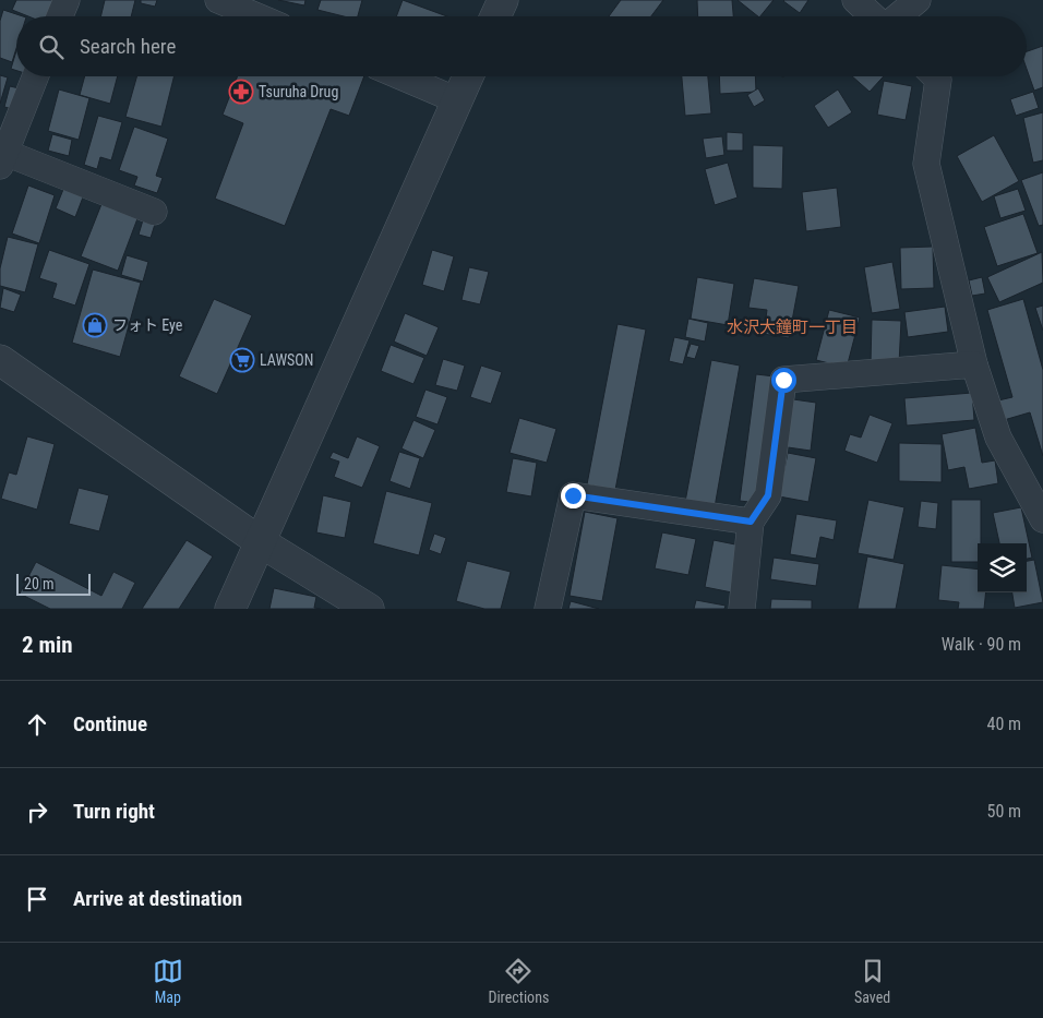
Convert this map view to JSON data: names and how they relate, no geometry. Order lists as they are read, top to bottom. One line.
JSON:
{"districts":["水沢大鐘町一丁目"],"places":{"pharmacy":["Tsuruha Drug"],"shop":["フォト Eye"],"supermarket":["LAWSON"]},"scale_bar":"20 m","page":{"search":"Search here","scale":"20 m","heading":["2 min","Walk · 90 m"],"list":[["Continue","40 m"],["Turn right","50 m"],"Arrive at destination"],"nav":["Map","Directions","Saved"]}}
